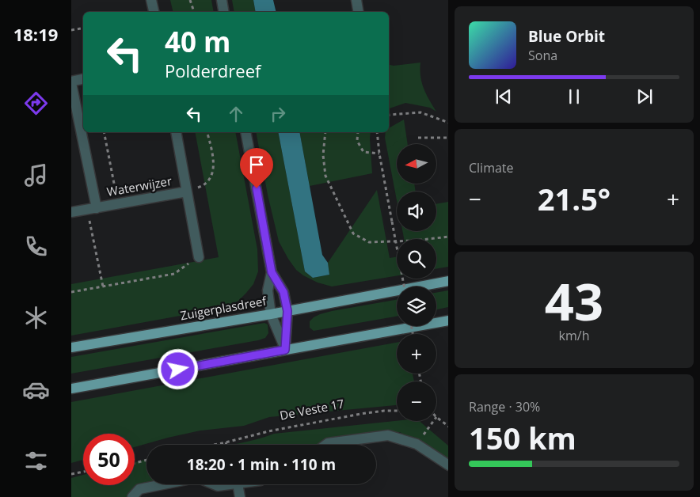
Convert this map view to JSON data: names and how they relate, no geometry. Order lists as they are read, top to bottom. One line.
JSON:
{"streets":{"main road":["Zuigerplasdreef"],"street":["Waterwijzer"],"path":["De Veste 17"]},"north":"left","page":{"tabs":"18:19","turn":["40 m","Polderdreef"],"song":["Blue Orbit","Sona"],"tile":["Climate",["43","km/h"],["Range · 30%","150 km"]],"map_buttons":["+","−"],"heat":["−","21.5°","+"],"limit":"50","trip":"18:20 · 1 min · 110 m"}}
